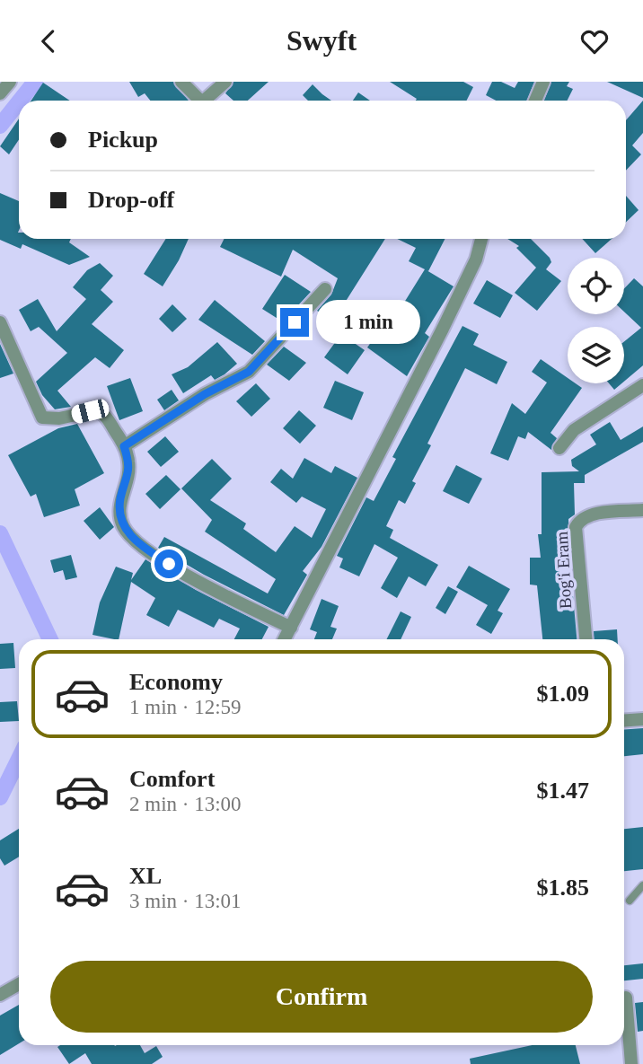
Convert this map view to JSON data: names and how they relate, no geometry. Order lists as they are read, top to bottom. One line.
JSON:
{"streets":{"street":["Bog'i Eram"]},"page":{"header":"Swyft","banner":["Pickup","Drop-off"],"bubble":"1 min","list":[{"name":"Economy","note":"1 min · 12:59","value":"$1.09"},{"name":"Comfort","note":"2 min · 13:00","value":"$1.47"},{"name":"XL","note":"3 min · 13:01","value":"$1.85"}],"buttons":"Confirm"}}
